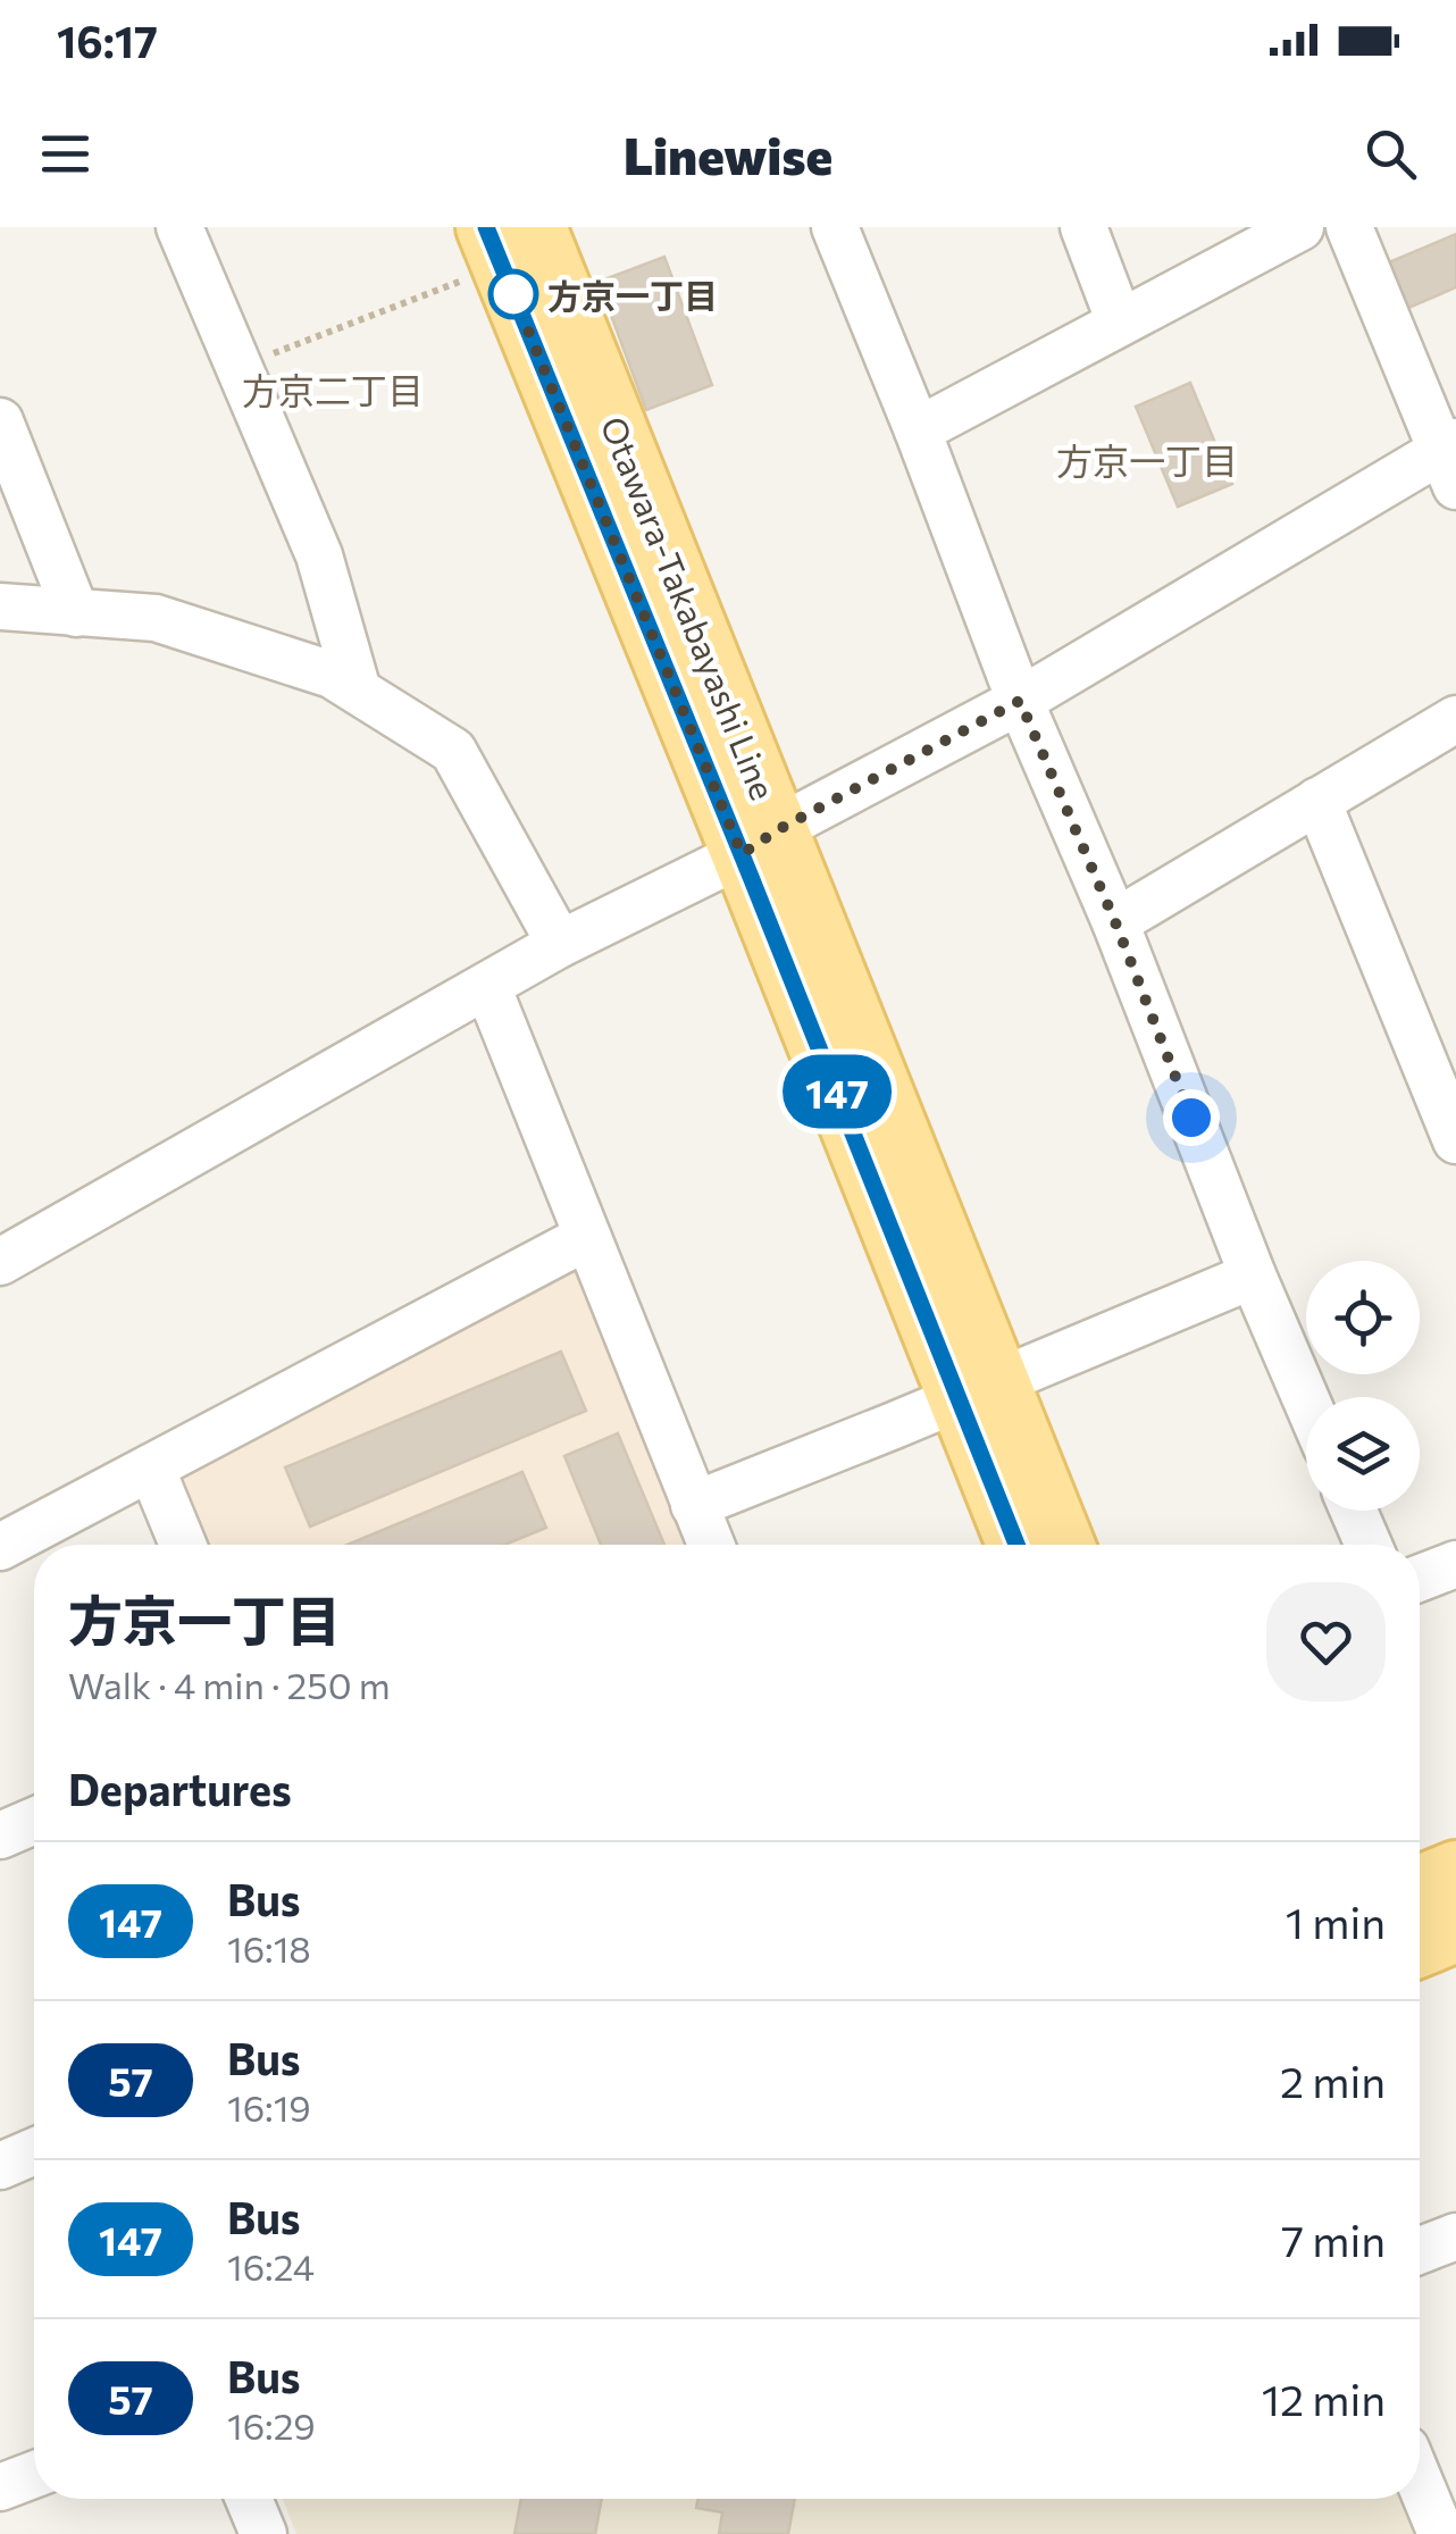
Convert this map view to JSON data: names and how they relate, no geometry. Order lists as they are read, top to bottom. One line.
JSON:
{"streets":{"main road":["Otawara-Takabayashi Line"]},"districts":["方京二丁目","方京一丁目"],"places":["方京一丁目"],"lines":["bus line 147"],"page":{"status":"16:17","header":"Linewise","on_map":"147","heading":[["方京一丁目","Walk · 4 min · 250 m"],"Departures"],"list":[{"mark":"147","name":"Bus","note":"16:18","value":"1 min"},{"mark":"57","name":"Bus","note":"16:19","value":"2 min"},{"mark":"147","name":"Bus","note":"16:24","value":"7 min"},{"mark":"57","name":"Bus","note":"16:29","value":"12 min"}]}}
